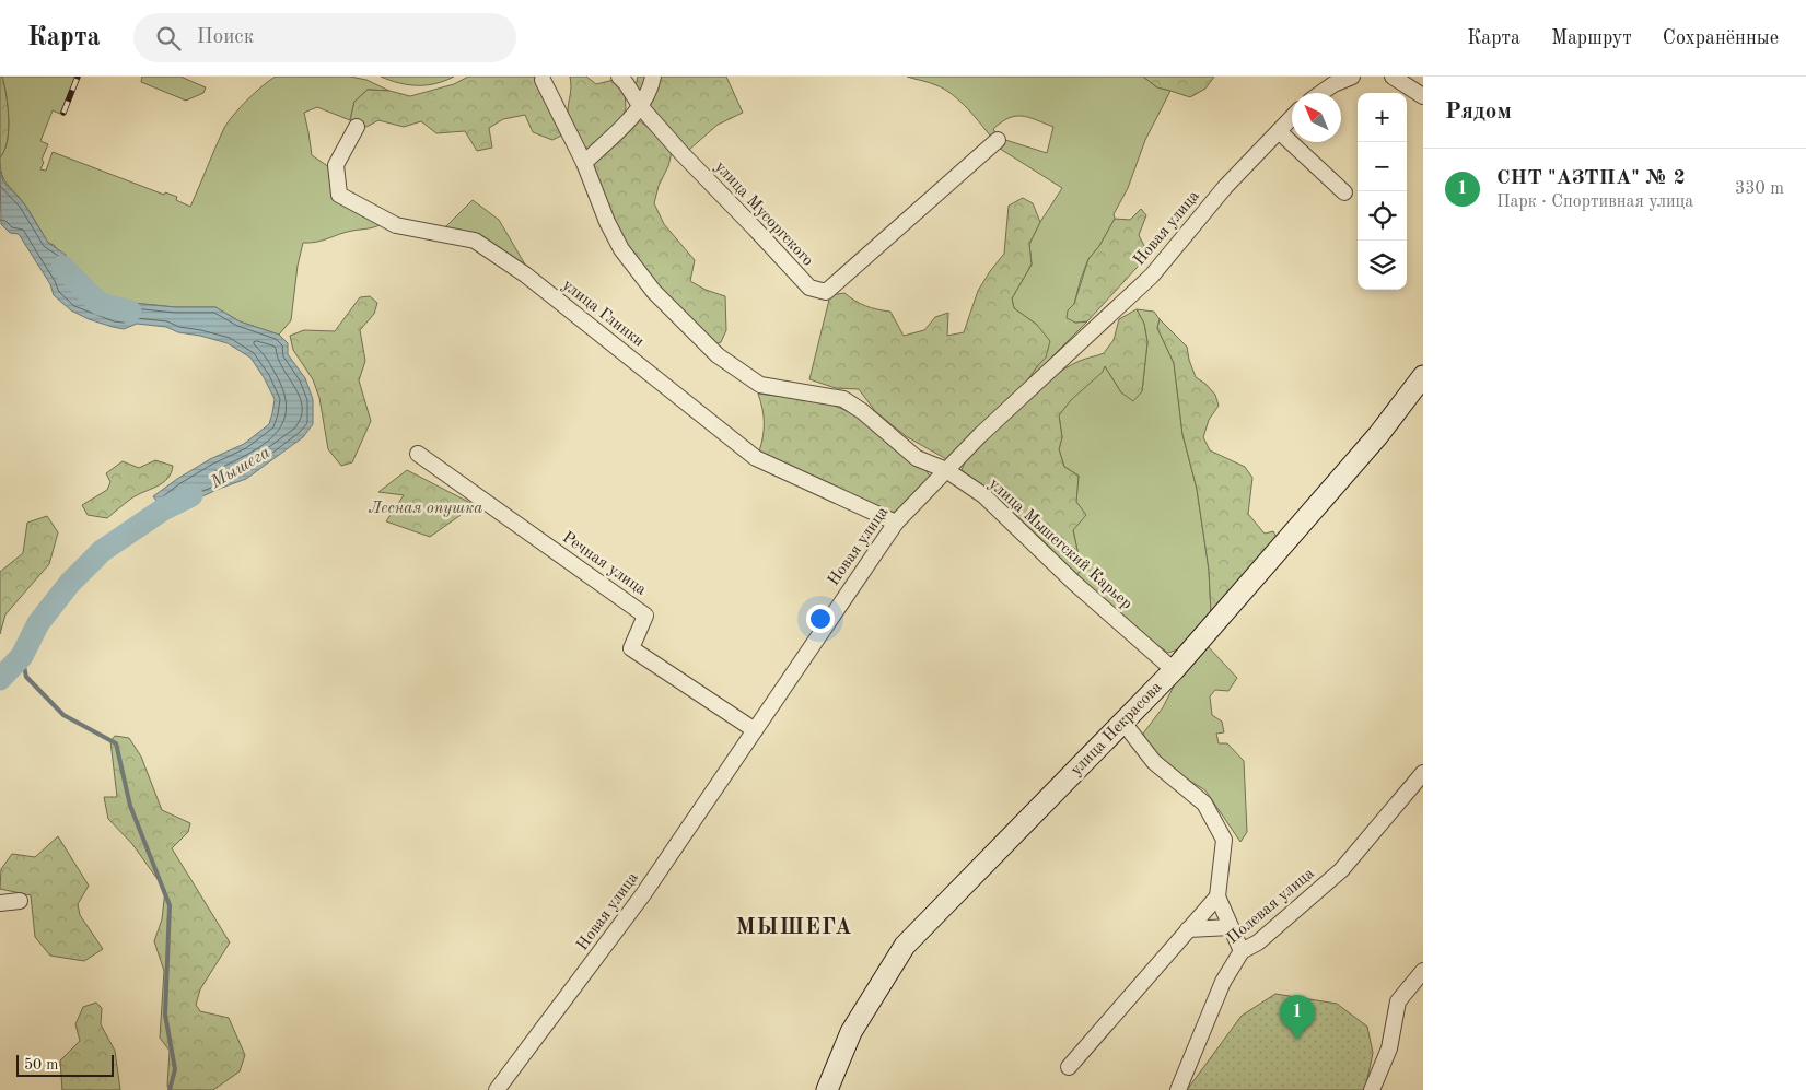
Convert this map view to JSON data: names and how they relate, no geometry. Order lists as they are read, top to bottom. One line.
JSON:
{"streets":{"main road":["улица Некрасова"],"street":["улица Мусоргского","Новая улица","улица Глинки","улица Мышегский Карьер","Речная улица","Полевая улица"]},"crossings":[["Новая улица","улица Глинки"],["Новая улица","улица Мышегский Карьер"],["Новая улица","Речная улица"],["улица Мышегский Карьер","улица Некрасова"]],"districts":["МЫШЕГА"],"water":["Мышега"],"parks":["Лесная опушка"],"scale_bar":"50 m","north":"top left","page":{"header":"Карта","search":"Поиск","nav":["Карта","Маршрут","Сохранённые"],"heading":"Рядом","map_buttons":["+","−"],"list":[{"mark":"1","name":"СНТ \"АЗТПА\" № 2","note":"Парк · Спортивная улица","value":"330 m"}],"pins":"1","scale":"50 m"}}
